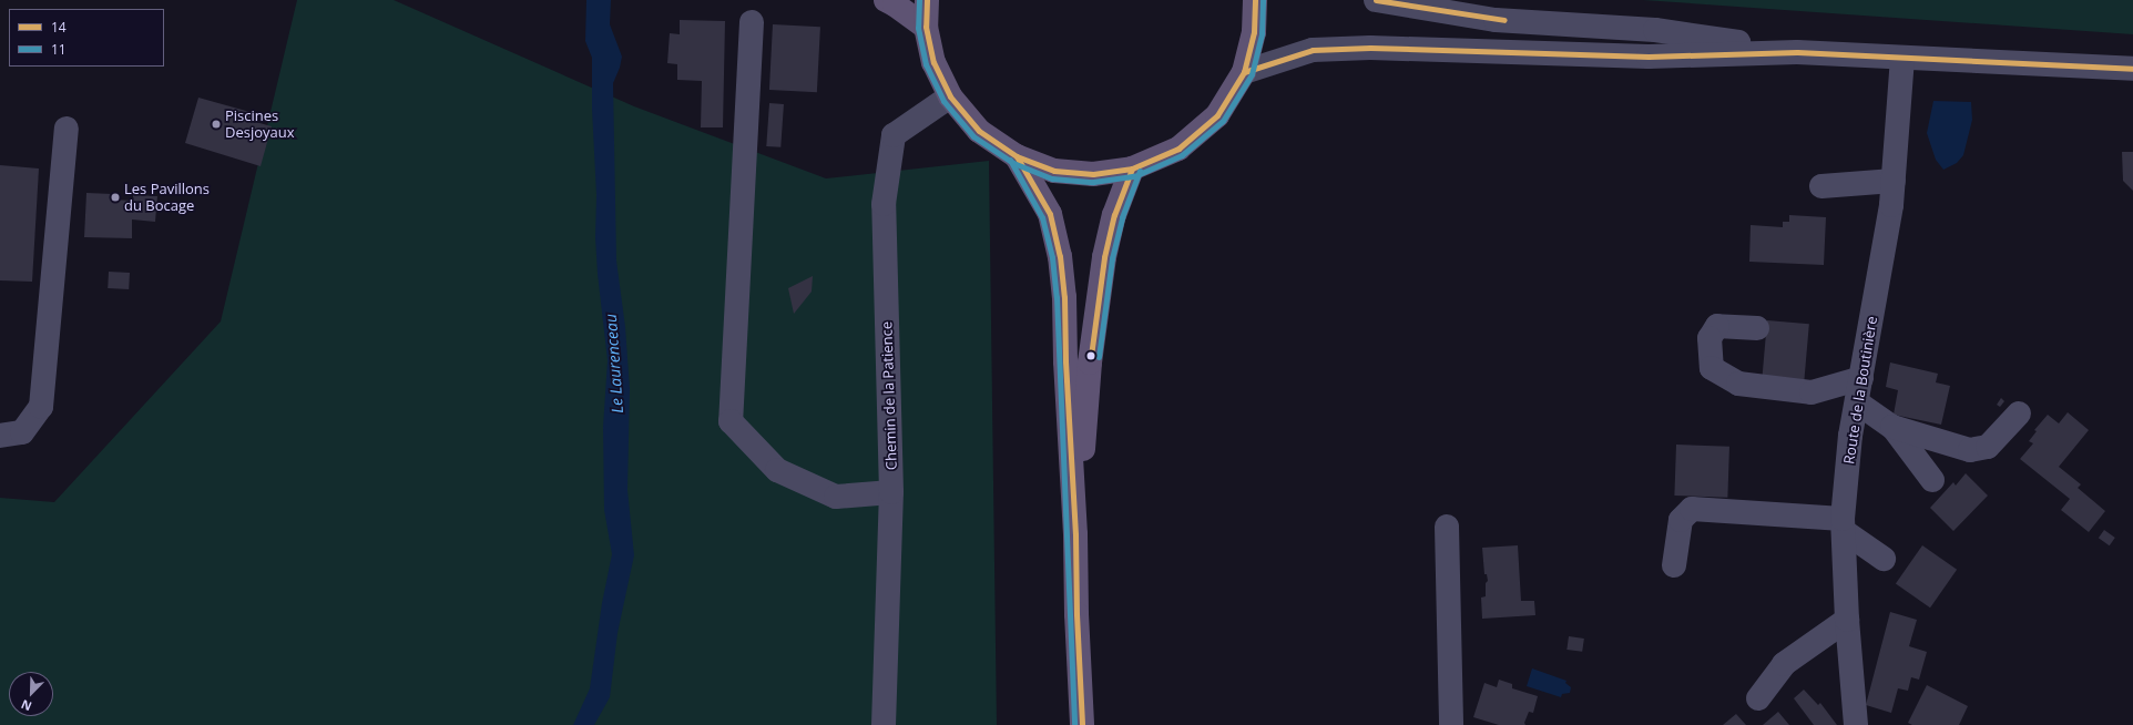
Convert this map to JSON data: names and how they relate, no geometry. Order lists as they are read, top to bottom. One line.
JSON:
{"streets":{"street":["Route de la Boutinière","Chemin de la Patience"]},"water":["Le Laurenceau"],"places":["Piscines Desjoyaux","Les Pavillons du Bocage"],"lines":["transit line 14","transit line 11"],"legend":["14","11"],"north":"bottom left"}
